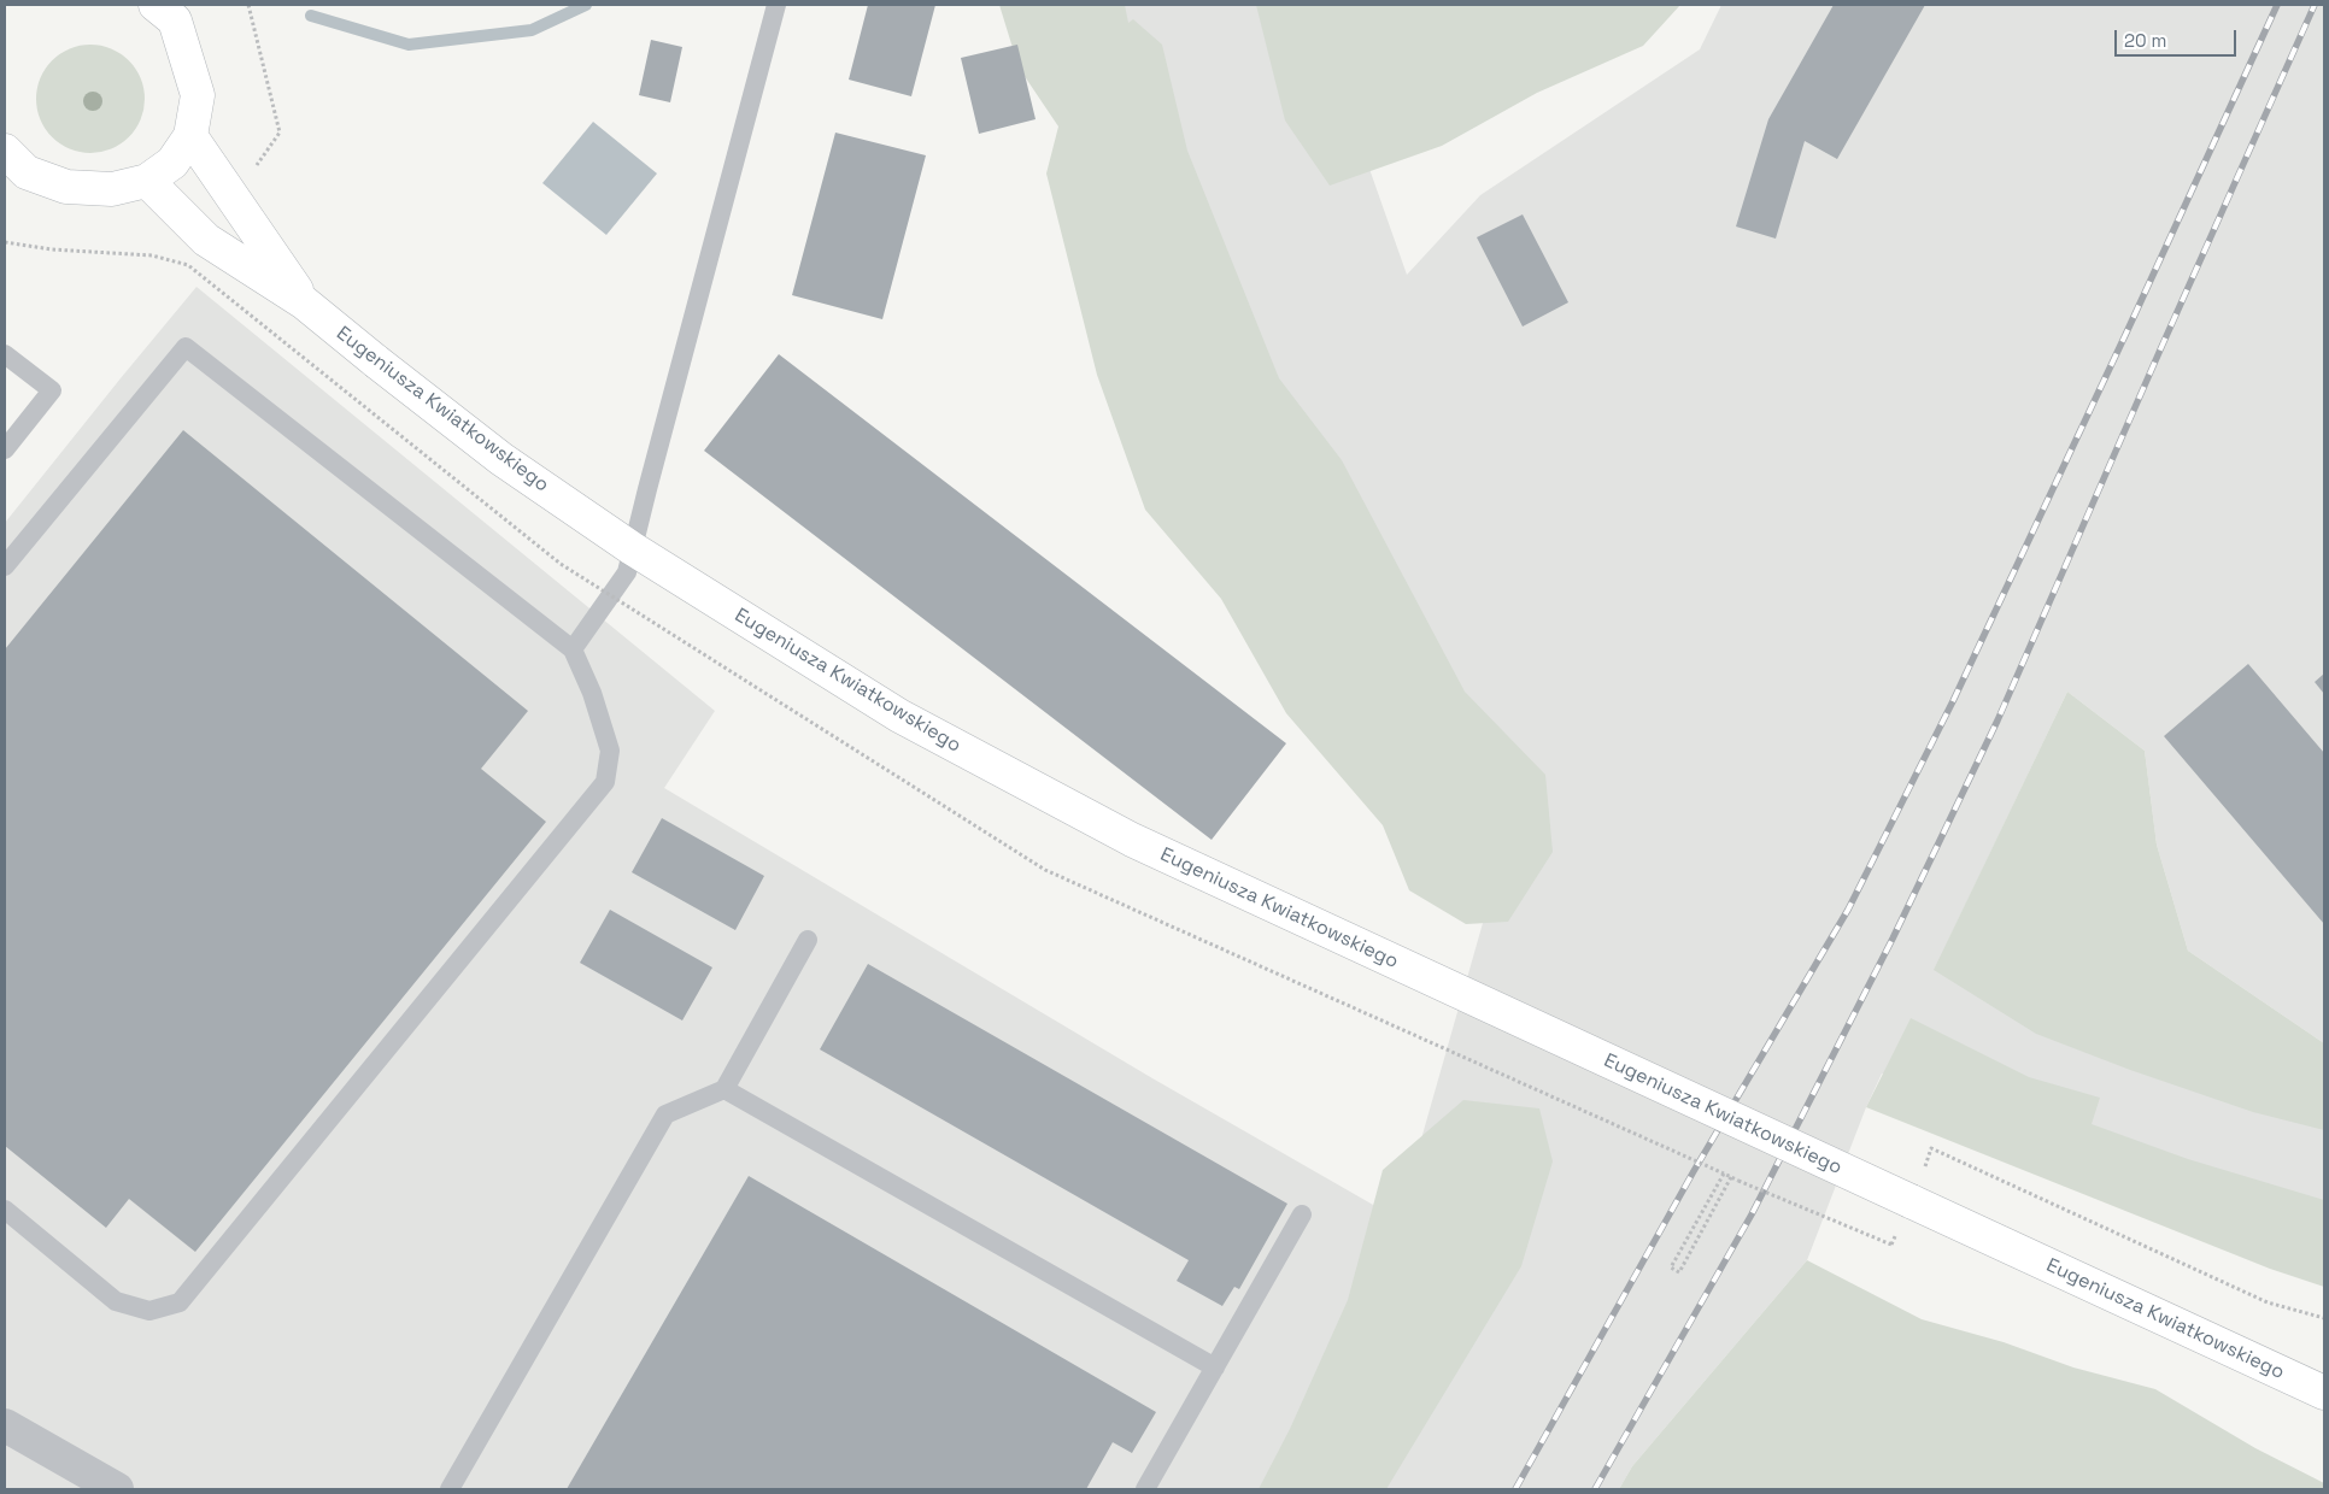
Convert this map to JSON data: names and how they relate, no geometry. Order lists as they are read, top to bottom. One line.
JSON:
{"streets":{"street":["Eugeniusza Kwiatkowskiego"]},"scale_bar":"20 m"}
